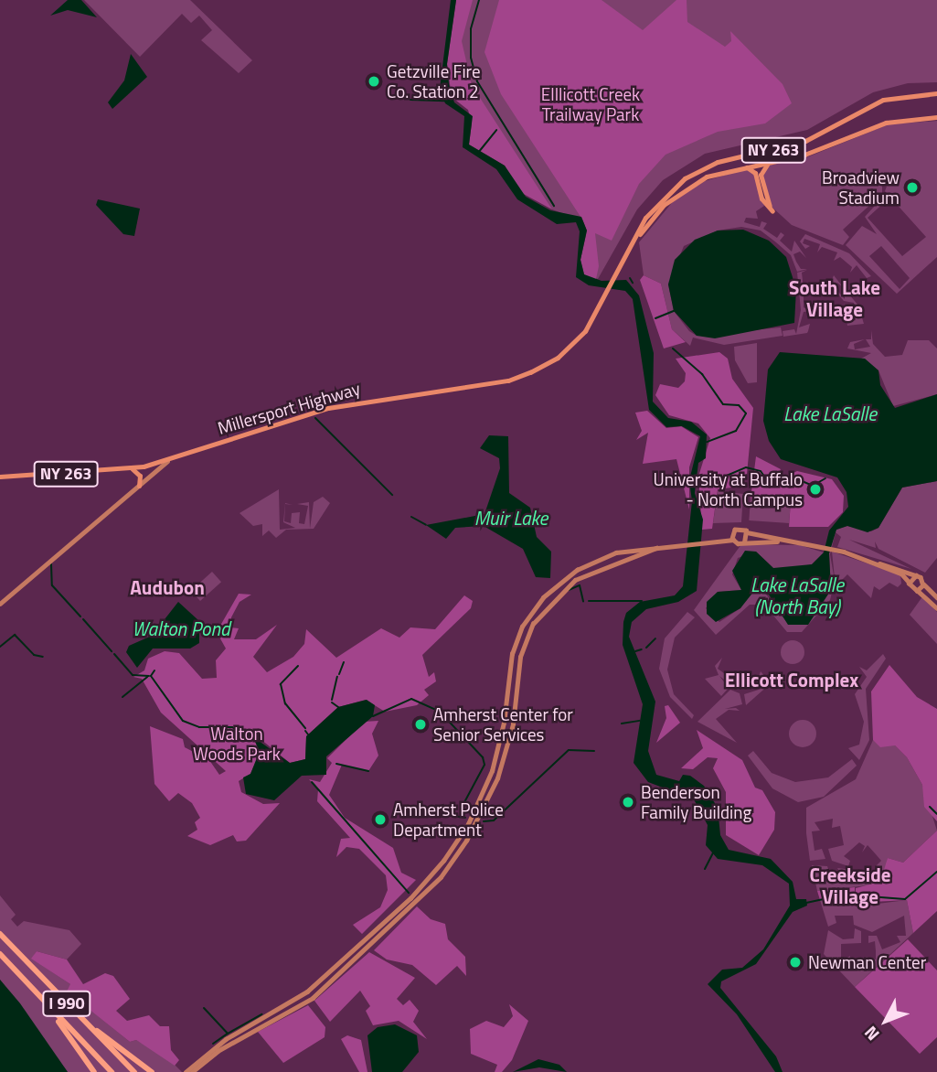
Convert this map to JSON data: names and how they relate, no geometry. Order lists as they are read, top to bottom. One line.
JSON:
{"streets":{"highway":["I 990"],"main road":["NY 263","Millersport Highway"]},"districts":["South Lake Village","Audubon","Ellicott Complex","Creekside Village"],"water":["Lake LaSalle","Muir Lake","Lake LaSalle (North Bay)","Walton Pond"],"parks":["Elllicott Creek Trailway Park","Walton Woods Park"],"places":["Getzville Fire Co. Station 2","Broadview Stadium","University at Buffalo - North Campus","Amherst Center for Senior Services","Benderson Family Building","Amherst Police Department","Newman Center"],"north":"bottom left"}
